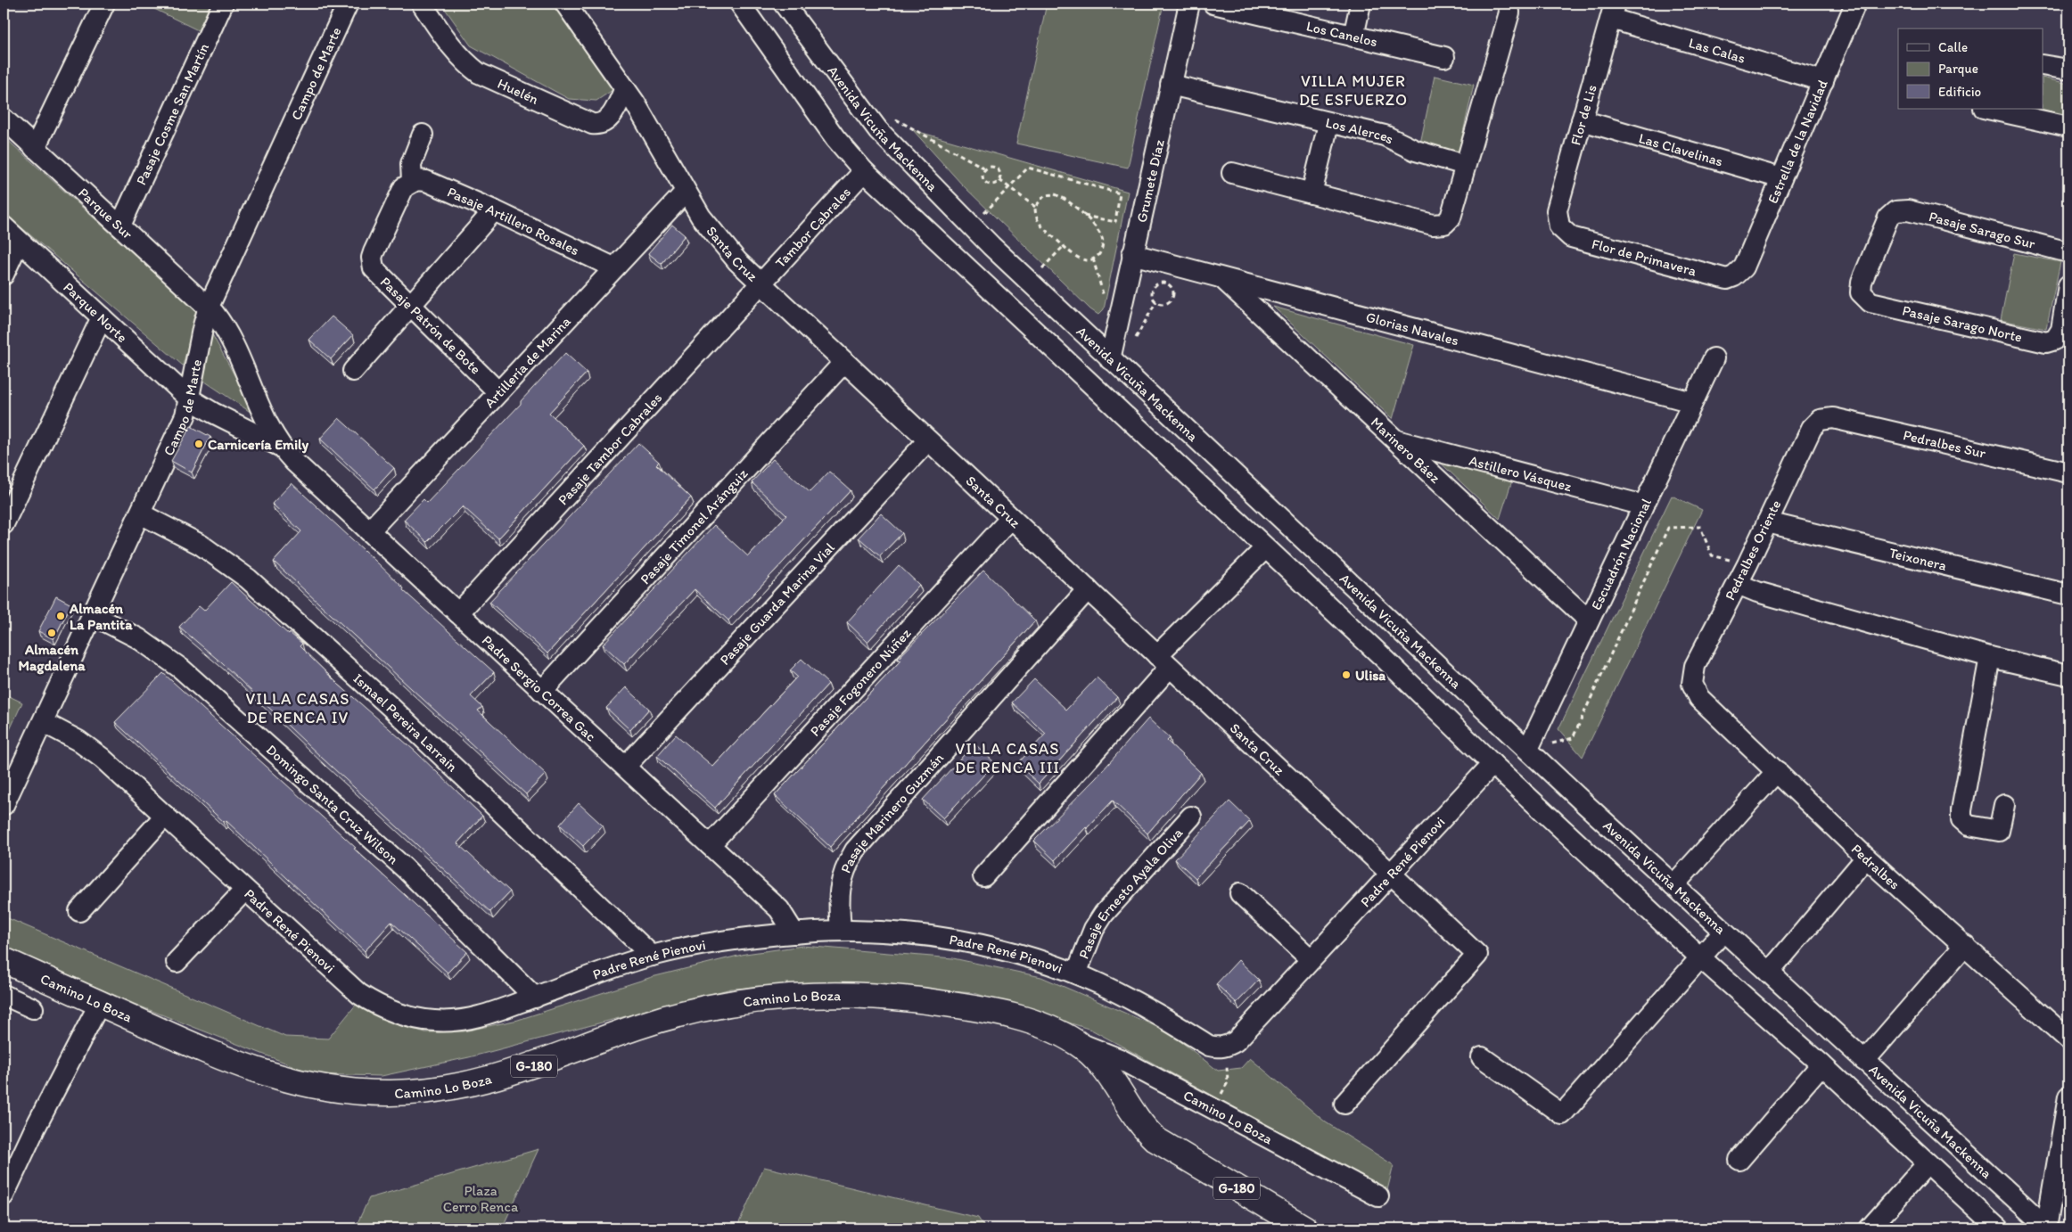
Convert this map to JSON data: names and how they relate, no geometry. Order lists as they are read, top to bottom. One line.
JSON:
{"streets":{"main road":["Camino Lo Boza","G-180"],"street":["Los Canelos","Las Calas","Campo de Marte","Huelén","Pasaje Cosme San Martín","Flor de Lis","Avenida Vicuña Mackenna","Los Alerces","Estrella de la Navidad","Las Clavelinas","Grumete Díaz","Parque Sur","Pasaje Artillero Rosales","Tambor Cabrales","Pasaje Sarago Sur","Santa Cruz","Flor de Primavera","Parque Norte","Pasaje Sarago Norte","Pasaje Patrón de Bote","Glorias Navales","Artillería de Marina","Pedralbes Sur","Pasaje Tambor Cabrales","Marinero Báez","Astillero Vásquez","Pasaje Timonel Aránguiz","Pedralbes Oriente","Escuadrón Nacional","Teixonera","Pasaje Guarda Marina Vial","Pasaje Fogonero Núñez","Padre Sergio Correa Gac","Ismael Pereira Larraín","Domingo Santa Cruz Wilson","Pasaje Marinero Guzmán","Padre René Pienovi","Pedralbes","Pasaje Ernesto Ayala Oliva"]},"crossings":[["Las Calas","Flor de Lis"],["Las Calas","Estrella de la Navidad"],["Campo de Marte","Parque Sur"],["Campo de Marte","Parque Norte"],["Campo de Marte","Padre Sergio Correa Gac"],["Campo de Marte","Ismael Pereira Larraín"],["Campo de Marte","Domingo Santa Cruz Wilson"],["Campo de Marte","Padre René Pienovi"],["Huelén","Santa Cruz"],["Pasaje Cosme San Martín","Parque Sur"],["Flor de Lis","Las Clavelinas"],["Flor de Lis","Flor de Primavera"],["Avenida Vicuña Mackenna","Grumete Díaz"],["Avenida Vicuña Mackenna","Escuadrón Nacional"],["Los Alerces","Grumete Díaz"],["Estrella de la Navidad","Las Clavelinas"],["Estrella de la Navidad","Flor de Primavera"],["Grumete Díaz","Glorias Navales"],["Parque Sur","Padre Sergio Correa Gac"],["Pasaje Artillero Rosales","Pasaje Patrón de Bote"],["Pasaje Artillero Rosales","Artillería de Marina"],["Tambor Cabrales","Santa Cruz"],["Tambor Cabrales","Pasaje Tambor Cabrales"],["Pasaje Sarago Sur","Pasaje Sarago Norte"],["Santa Cruz","Artillería de Marina"],["Santa Cruz","Pasaje Tambor Cabrales"],["Santa Cruz","Pasaje Timonel Aránguiz"],["Santa Cruz","Pasaje Guarda Marina Vial"],["Santa Cruz","Pasaje Fogonero Núñez"],["Santa Cruz","Pasaje Marinero Guzmán"],["Santa Cruz","Padre René Pienovi"],["Parque Norte","Padre Sergio Correa Gac"],["Pasaje Patrón de Bote","Artillería de Marina"],["Glorias Navales","Marinero Báez"],["Glorias Navales","Escuadrón Nacional"],["Artillería de Marina","Padre Sergio Correa Gac"],["Pedralbes Sur","Pedralbes Oriente"],["Pasaje Tambor Cabrales","Padre Sergio Correa Gac"],["Marinero Báez","Astillero Vásquez"],["Marinero Báez","Escuadrón Nacional"],["Astillero Vásquez","Escuadrón Nacional"],["Pasaje Timonel Aránguiz","Padre Sergio Correa Gac"],["Pedralbes Oriente","Teixonera"],["Pedralbes Oriente","Pedralbes"],["Pasaje Guarda Marina Vial","Padre Sergio Correa Gac"],["Pasaje Fogonero Núñez","Padre Sergio Correa Gac"],["Padre Sergio Correa Gac","Padre René Pienovi"],["Ismael Pereira Larraín","Padre René Pienovi"],["Domingo Santa Cruz Wilson","Padre René Pienovi"],["Pasaje Marinero Guzmán","Padre René Pienovi"],["Padre René Pienovi","Pasaje Ernesto Ayala Oliva"]],"districts":["VILLA MUJER DE ESFUERZO","VILLA CASAS DE RENCA IV","VILLA CASAS DE RENCA III"],"parks":["Plaza Cerro Renca"],"places":["Carnicería Emily","Almacén La Pantita","Almacén Magdalena","Ulisa"],"legend":["Calle","Parque","Edificio"]}
